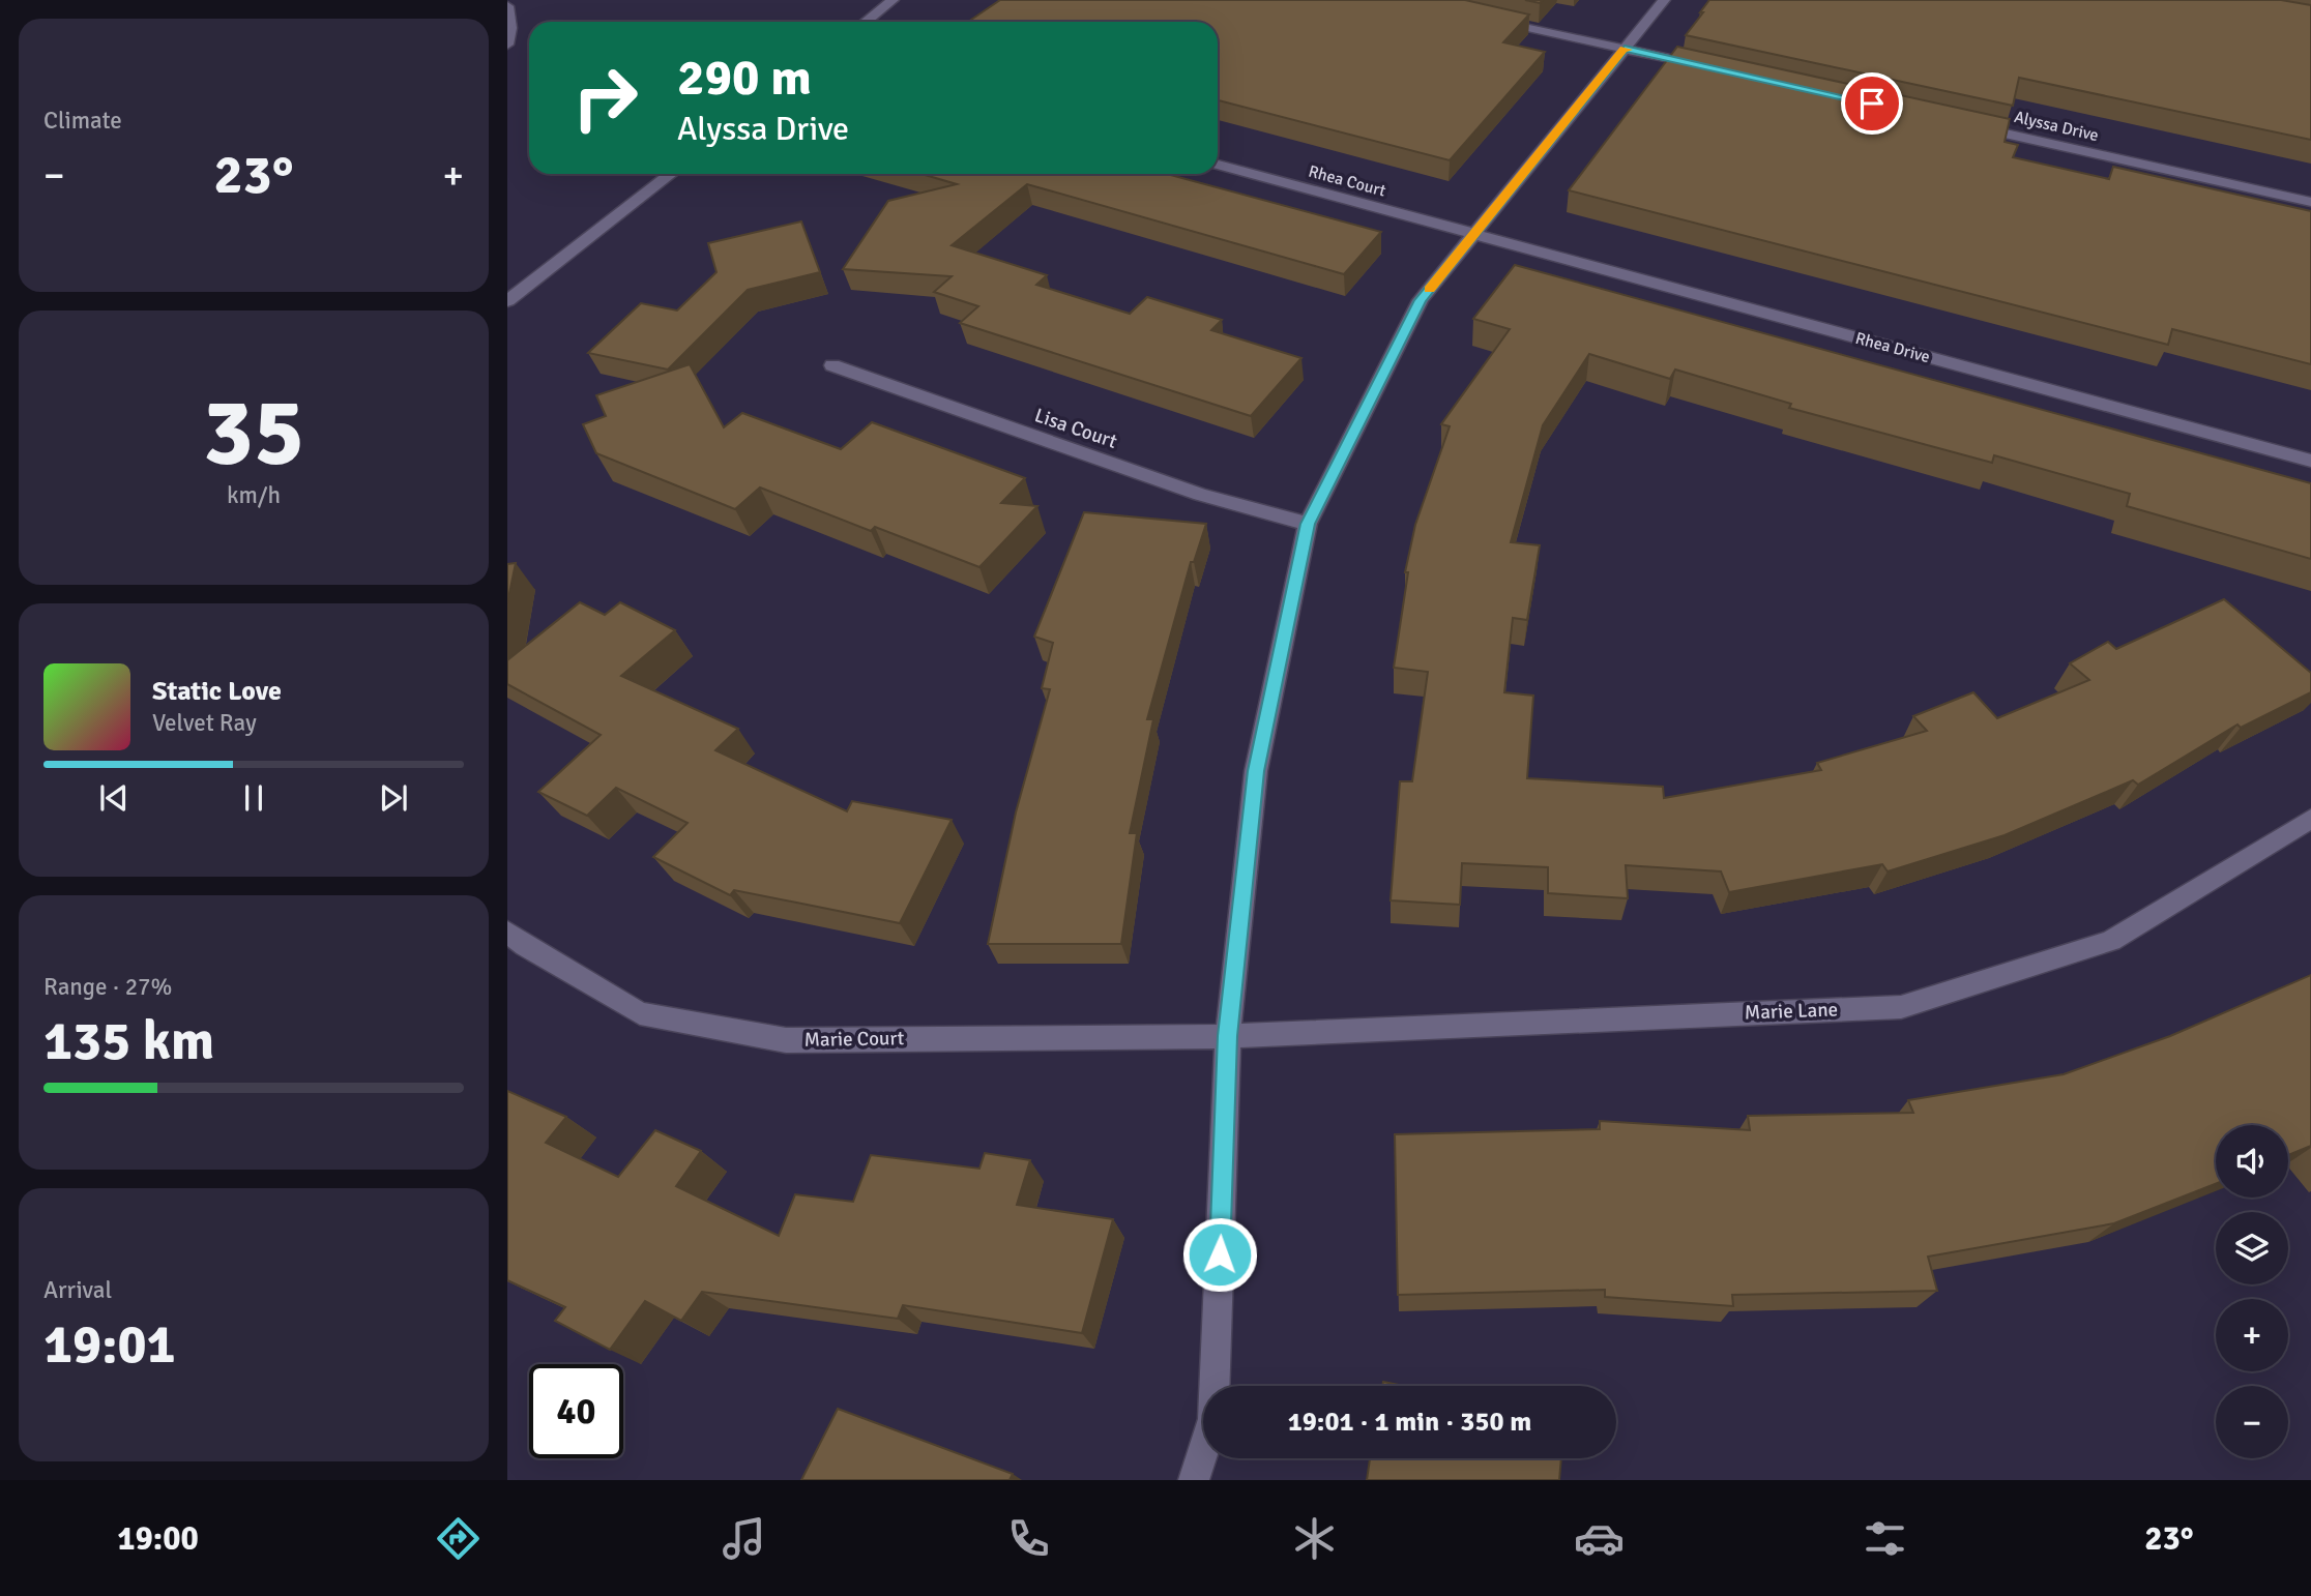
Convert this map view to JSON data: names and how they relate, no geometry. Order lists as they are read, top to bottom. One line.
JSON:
{"streets":{"street":["Alyssa Drive","Rhea Court","Rhea Drive","Lisa Court","Marie Lane","Marie Court"]},"crossings":[["Rhea Court","Rhea Drive"],["Marie Lane","Marie Court"]],"page":{"tile":["Climate",["35","km/h"],["Range · 27%","135 km"],["Arrival","19:01"]],"turn":["290 m","Alyssa Drive"],"heat":["−","23°","+"],"song":["Static Love","Velvet Ray"],"map_buttons":["+","−"],"limit":"40","trip":"19:01 · 1 min · 350 m","tabs":["19:00","23°"]}}
